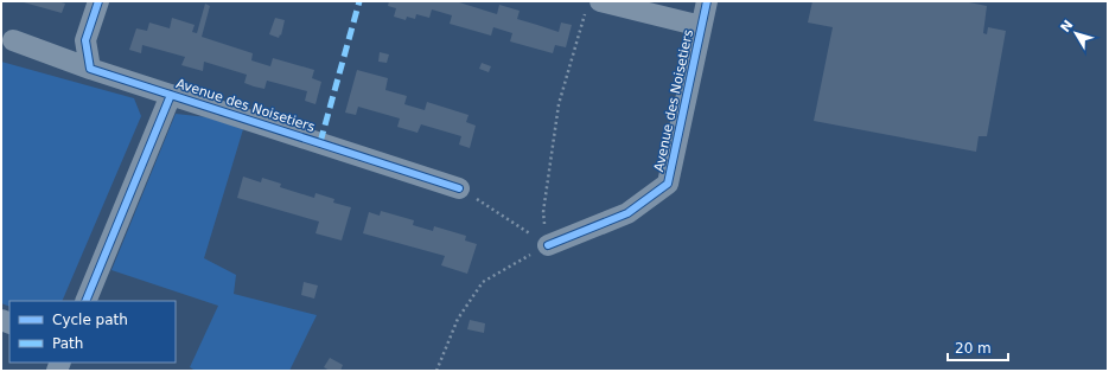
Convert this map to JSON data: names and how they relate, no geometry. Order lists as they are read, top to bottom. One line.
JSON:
{"streets":{"street":["Avenue des Noisetiers"]},"legend":["Cycle path","Path"],"scale_bar":"20 m","north":"top left"}
